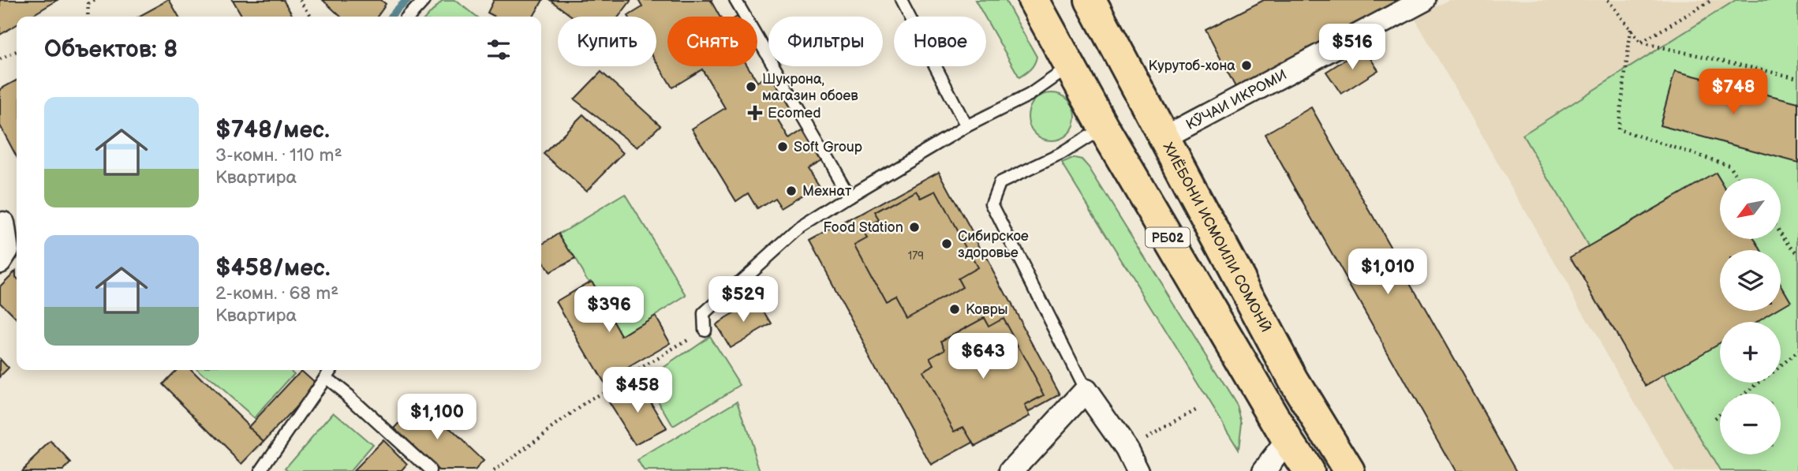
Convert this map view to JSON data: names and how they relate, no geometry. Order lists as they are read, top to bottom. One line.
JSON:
{"streets":{"highway":["ХИЁБОНИ ИСМОИЛИ СОМОНӢ","РБ02"],"street":["КӮЧАИ ИКРОМИ"]},"crossings":[["КӮЧАИ ИКРОМИ","ХИЁБОНИ ИСМОИЛИ СОМОНӢ"]],"places":{"other":["Курутоб-хона","Шукрона, магазин обоев","Soft Group","Мехнат","Food Station","Сибирское здоровье","Ковры"],"health":["Ecomed"]},"house_numbers":["179"],"north":"bottom left","page":{"chip":["Купить","Снять","Фильтры","Новое"],"heading":"Объектов: 8","price":["$516","$748","$1,010","$529","$396","$643","$458","$1,100"],"list":[{"name":"$748/мес.","note":"3-комн. · 110 m² · Квартира"},{"name":"$458/мес.","note":"2-комн. · 68 m² · Квартира"}],"map_buttons":["+","−"]}}
